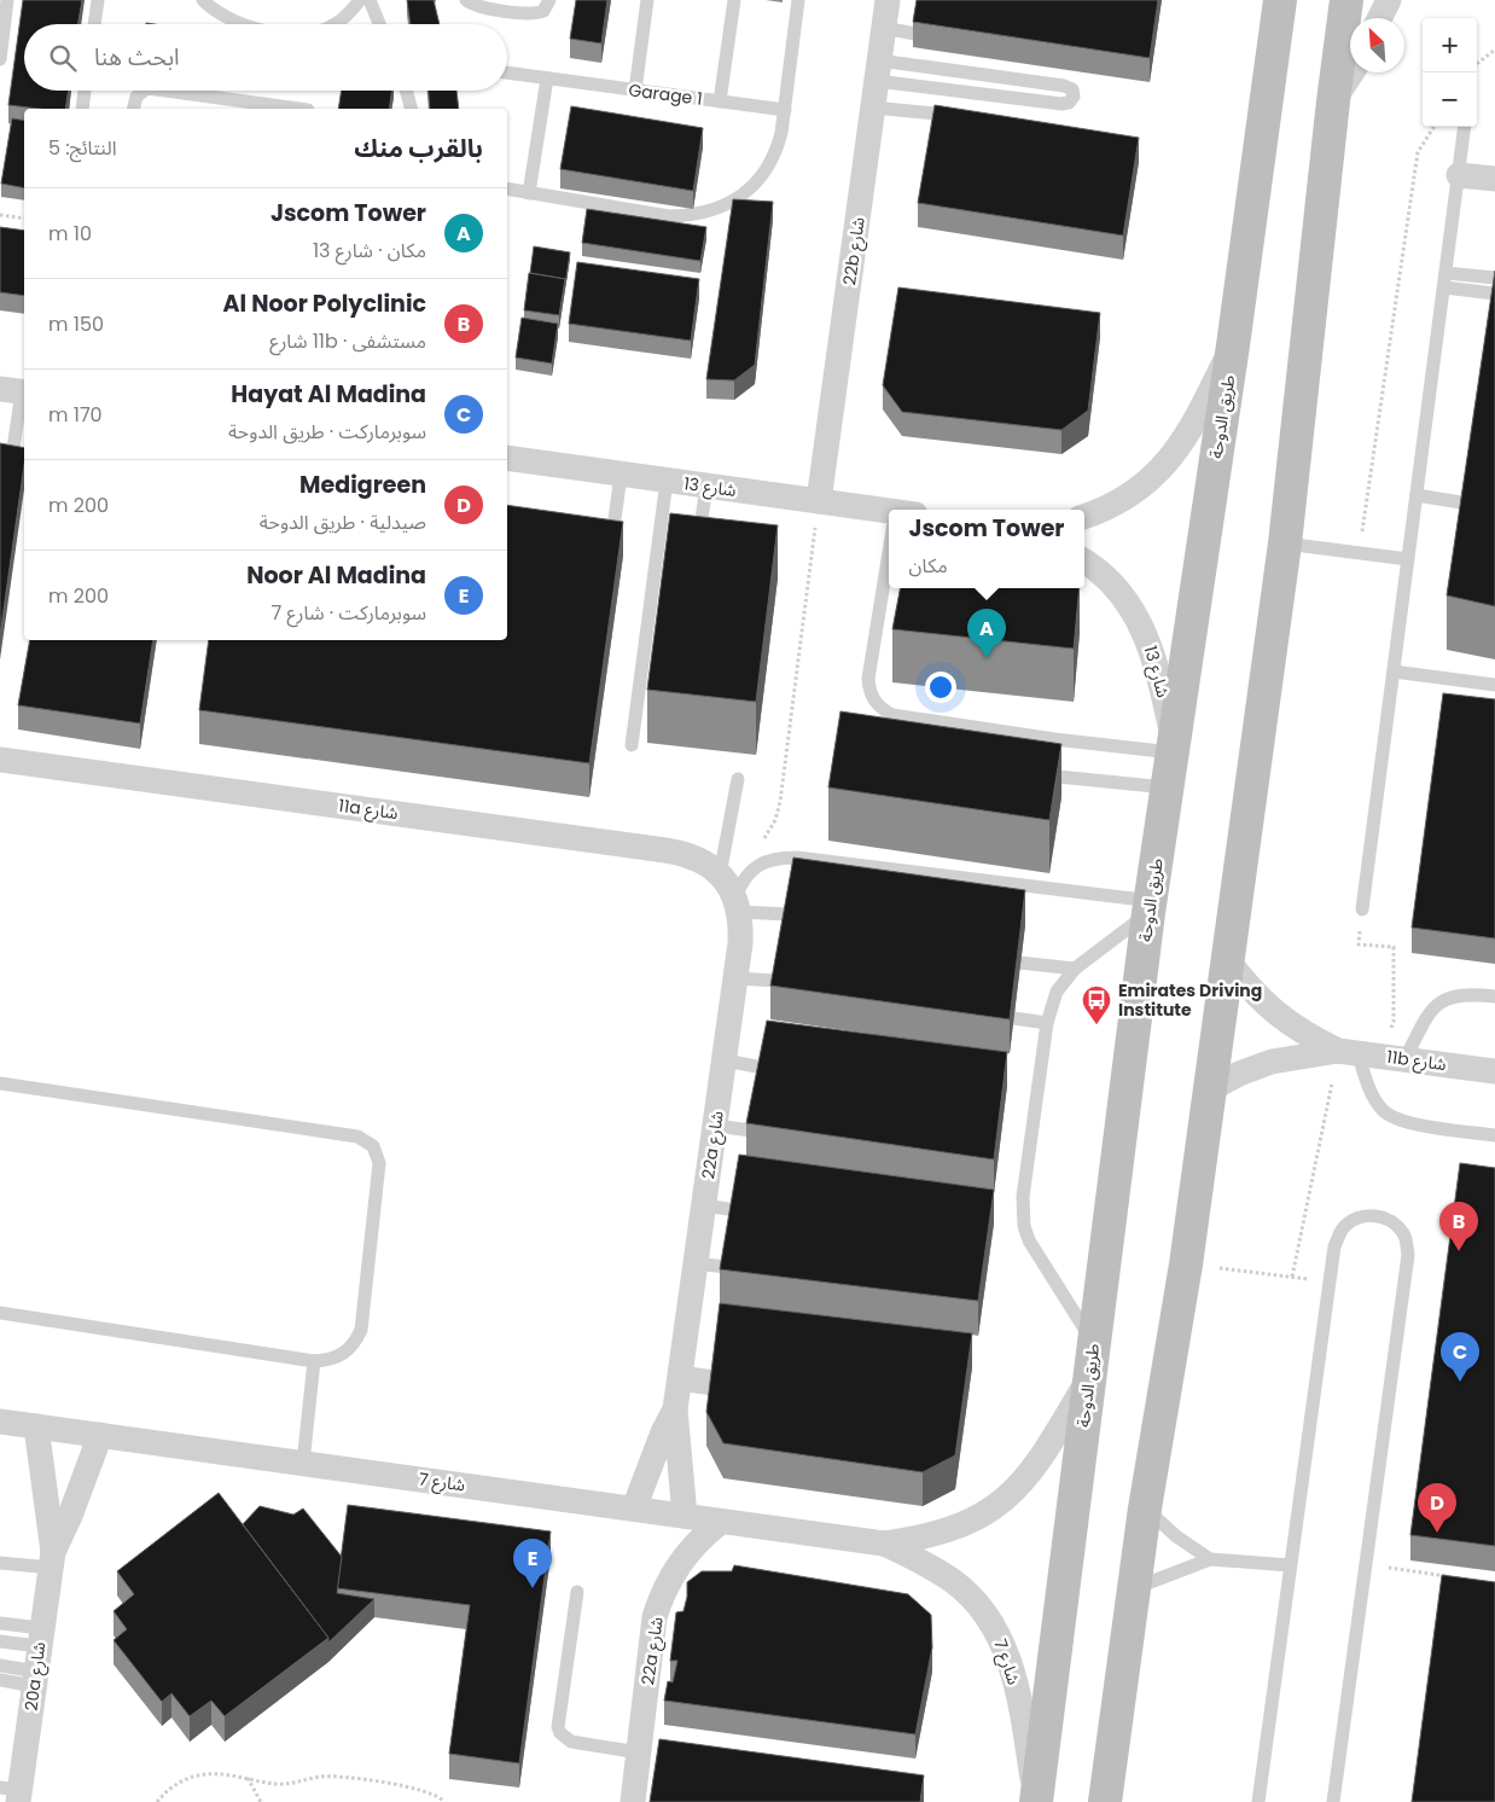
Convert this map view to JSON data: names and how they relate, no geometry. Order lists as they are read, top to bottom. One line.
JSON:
{"streets":{"main road":["طريق الدوحة"],"street":["22b شارع","شارع 13","11a شارع","11b شارع","22a شارع","شارع 7","20a شارع"],"lane":["Garage 1"]},"crossings":[["22b شارع","شارع 13"],["طريق الدوحة","شارع 13"],["طريق الدوحة","شارع 7"],["11a شارع","22a شارع"],["22a شارع","شارع 7"],["شارع 7","20a شارع"]],"places":{"bus stop":["Emirates Driving Institute"]},"north":"top left","page":{"map_buttons":["+","−"],"search":"ابحث هنا","heading":["بالقرب منك","النتائج: 5"],"list":[{"mark":"A","name":"Jscom Tower","note":"مكان · شارع 13","value":"10 m"},{"mark":"B","name":"Al Noor Polyclinic","note":"مستشفى · 11b شارع","value":"150 m"},{"mark":"C","name":"Hayat Al Madina","note":"سوبرماركت · طريق الدوحة","value":"170 m"},{"mark":"D","name":"Medigreen","note":"صيدلية · طريق الدوحة","value":"200 m"},{"mark":"E","name":"Noor Al Madina","note":"سوبرماركت · شارع 7","value":"200 m"}],"popup":["Jscom Tower","مكان"],"pins":["A","B","C","D","E"]}}
